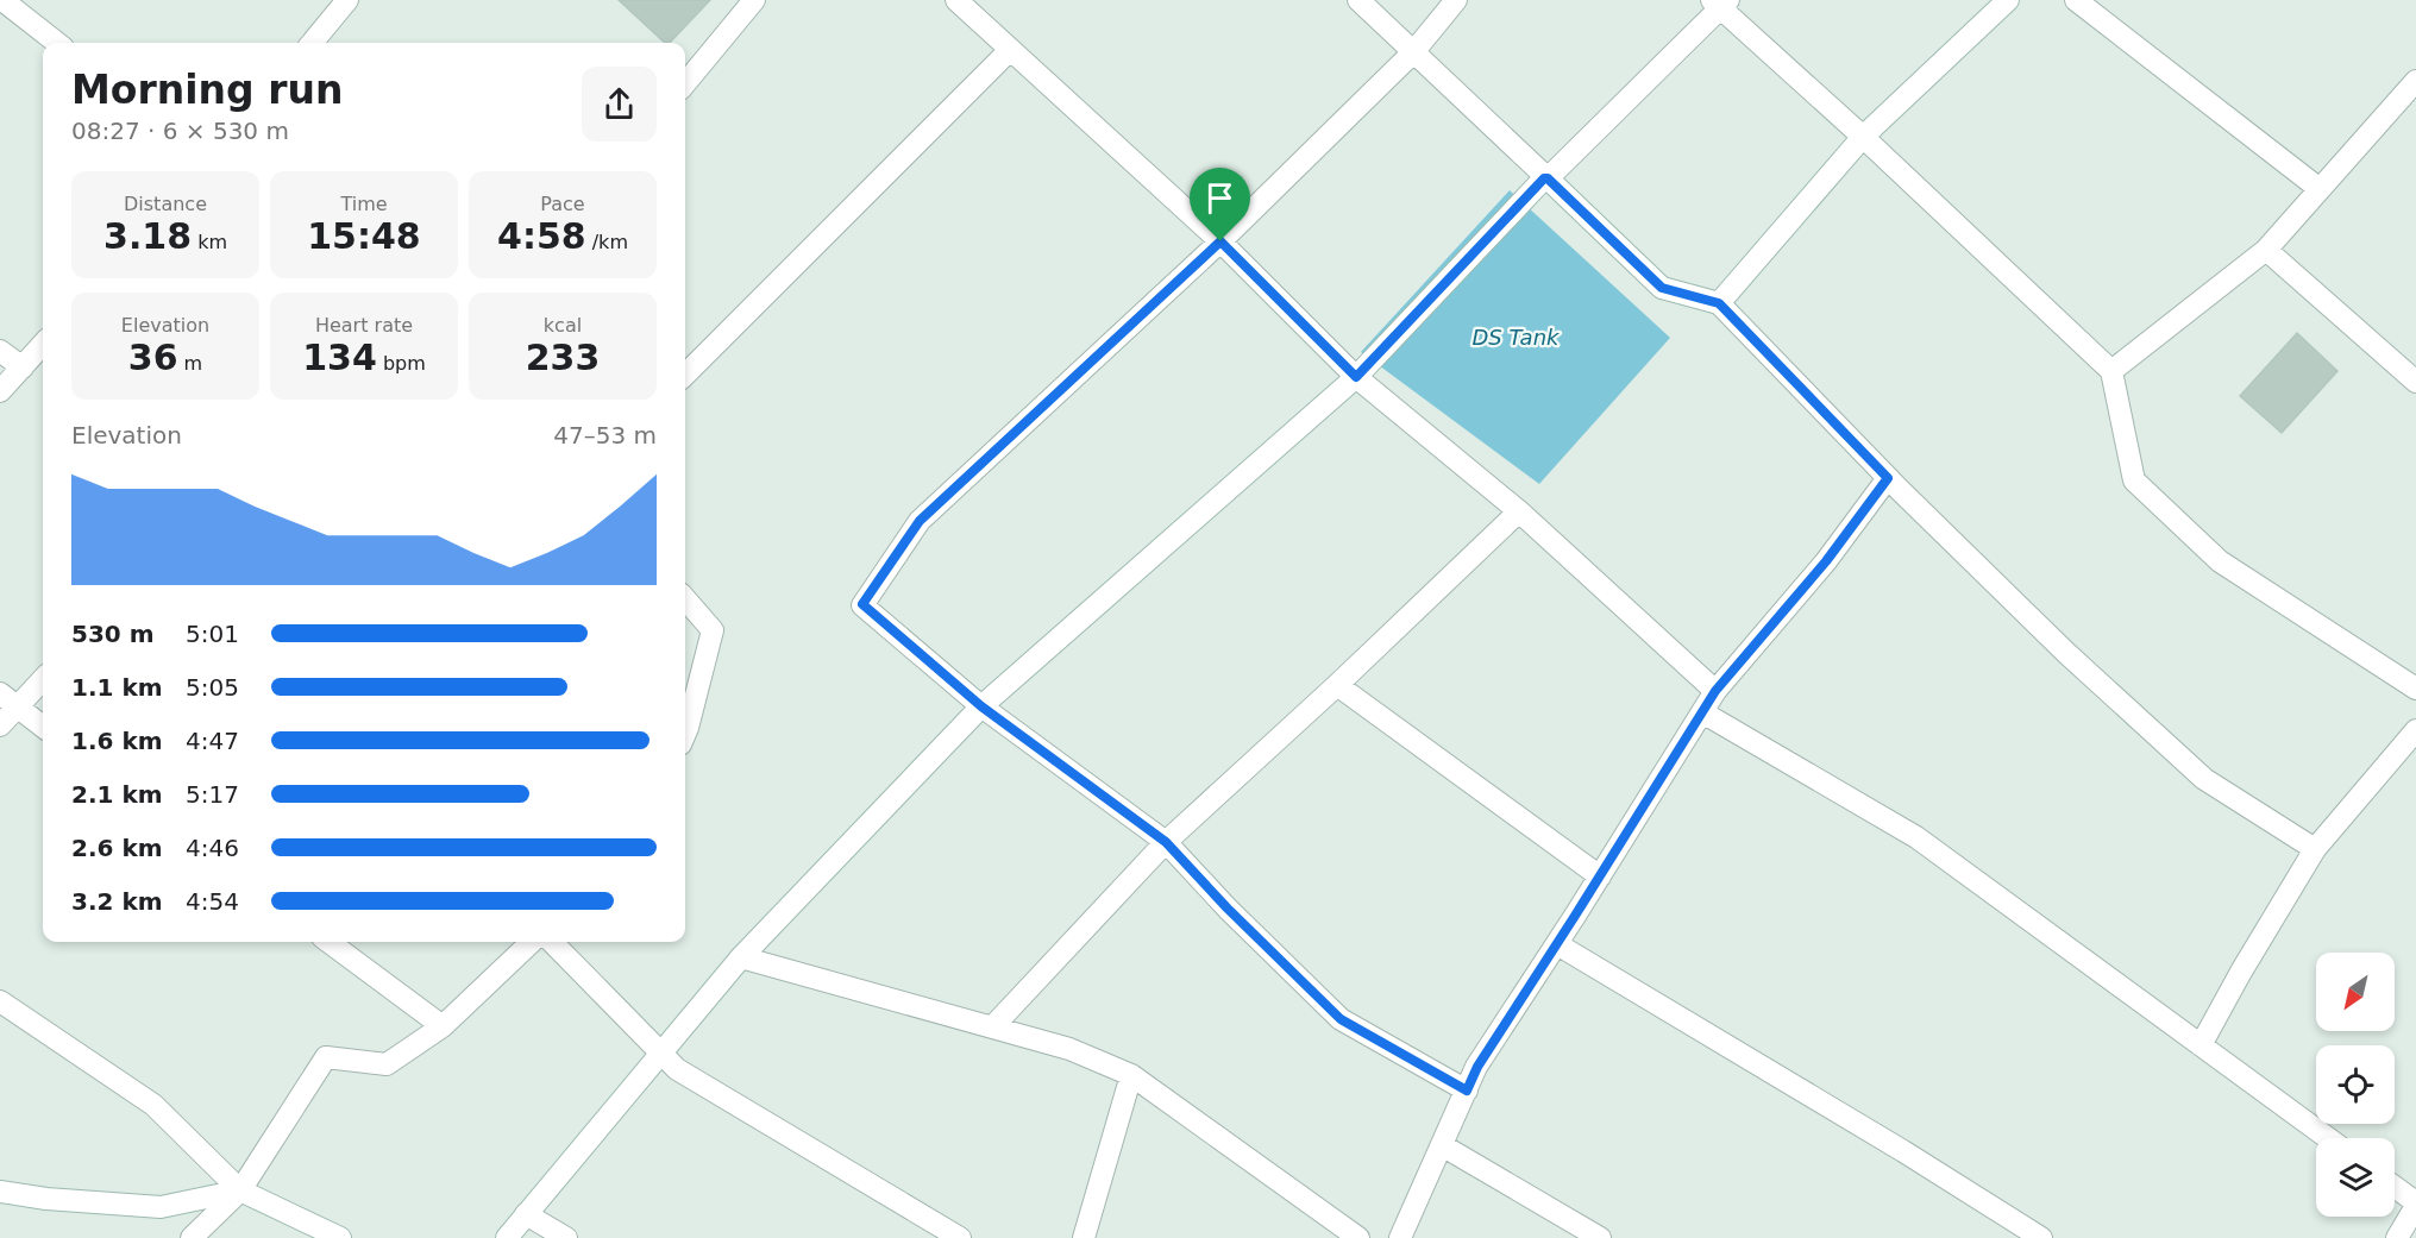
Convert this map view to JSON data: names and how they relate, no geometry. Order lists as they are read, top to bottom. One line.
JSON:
{"water":["DS Tank"],"north":"bottom left","page":{"heading":["Morning run","08:27 · 6 × 530 m"],"stats":[["Distance","3.18 km"],["Time","15:48"],["Pace","4:58 /km"],["Elevation","36 m"],["Heart rate","134 bpm"],["kcal","233"]],"chart":["Elevation","47–53 m"],"list":[{"name":"530 m","note":"5:01"},{"name":"1.1 km","note":"5:05"},{"name":"1.6 km","note":"4:47"},{"name":"2.1 km","note":"5:17"},{"name":"2.6 km","note":"4:46"},{"name":"3.2 km","note":"4:54"}]}}
